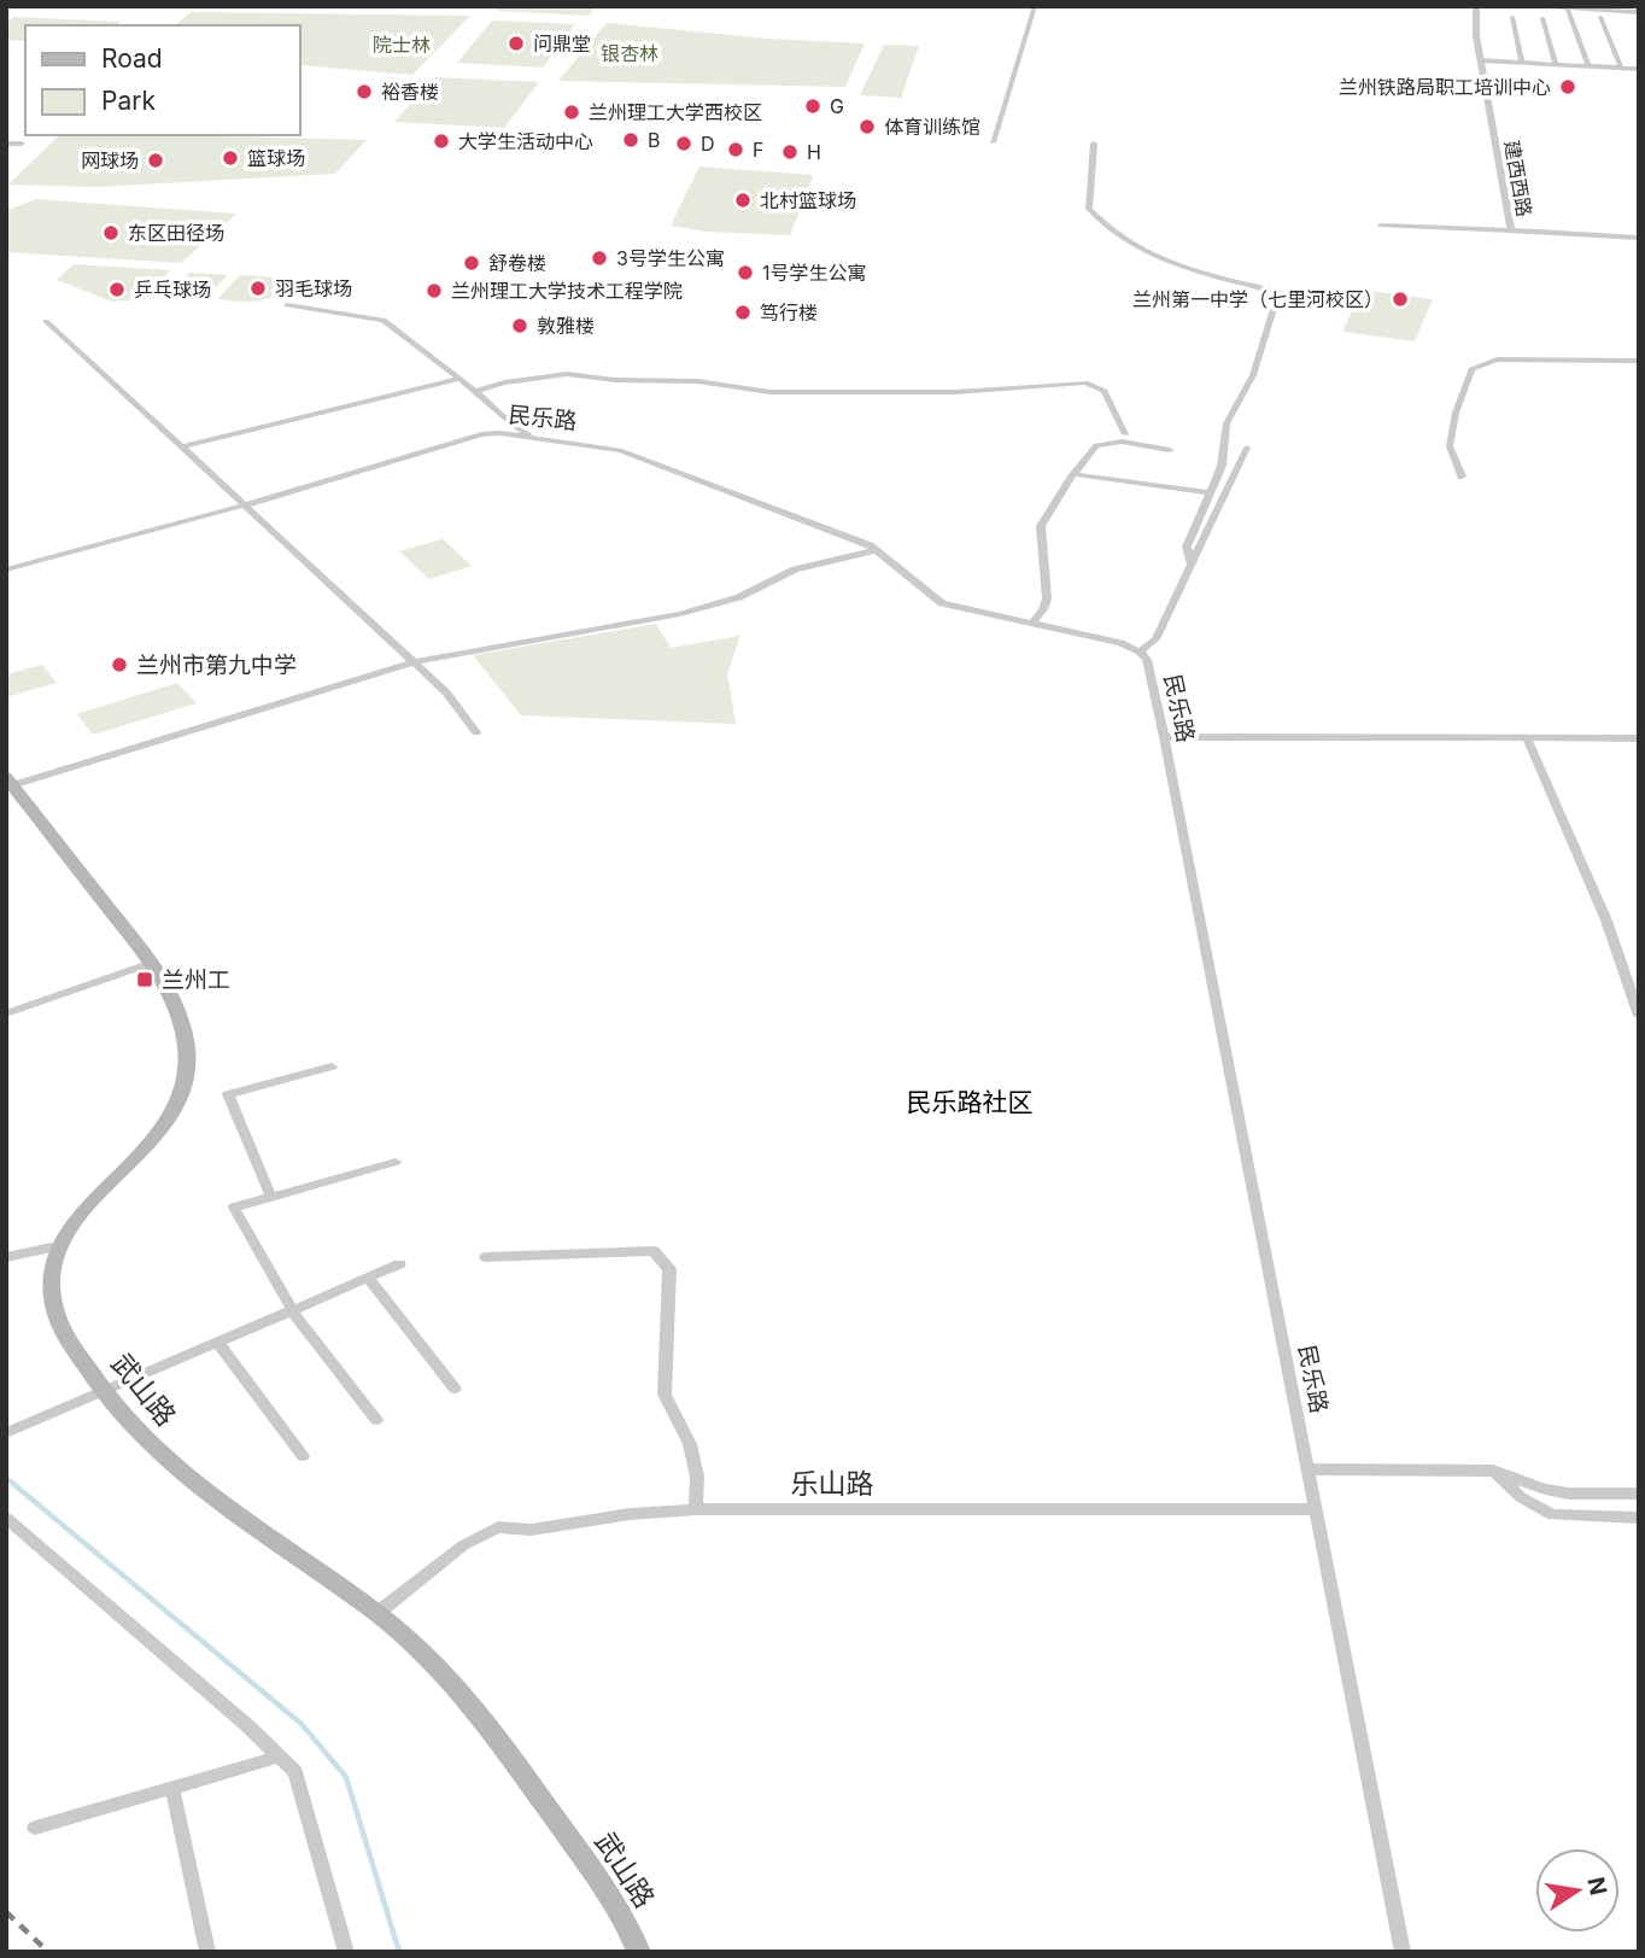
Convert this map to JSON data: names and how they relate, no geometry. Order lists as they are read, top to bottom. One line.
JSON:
{"streets":{"main road":["武山路"],"street":["建西西路","民乐路","乐山路"]},"crossings":[["民乐路","乐山路"],["武山路","乐山路"]],"districts":["民乐路社区"],"parks":["院士林","银杏林"],"places":{"other":["问鼎堂","兰州铁路局职工培训中心","裕香楼","G","兰州理工大学西校区","体育训练馆","B","大学生活动中心","D","F","H","篮球场","网球场","北村篮球场","东区田径场","3号学生公寓","舒卷楼","1号学生公寓","羽毛球场","乒乓球场","兰州理工大学技术工程学院","兰州第一中学（七里河校区）","笃行楼","敦雅楼","兰州市第九中学"],"transit":["兰州工"]},"legend":["Road","Park"],"north":"right"}
